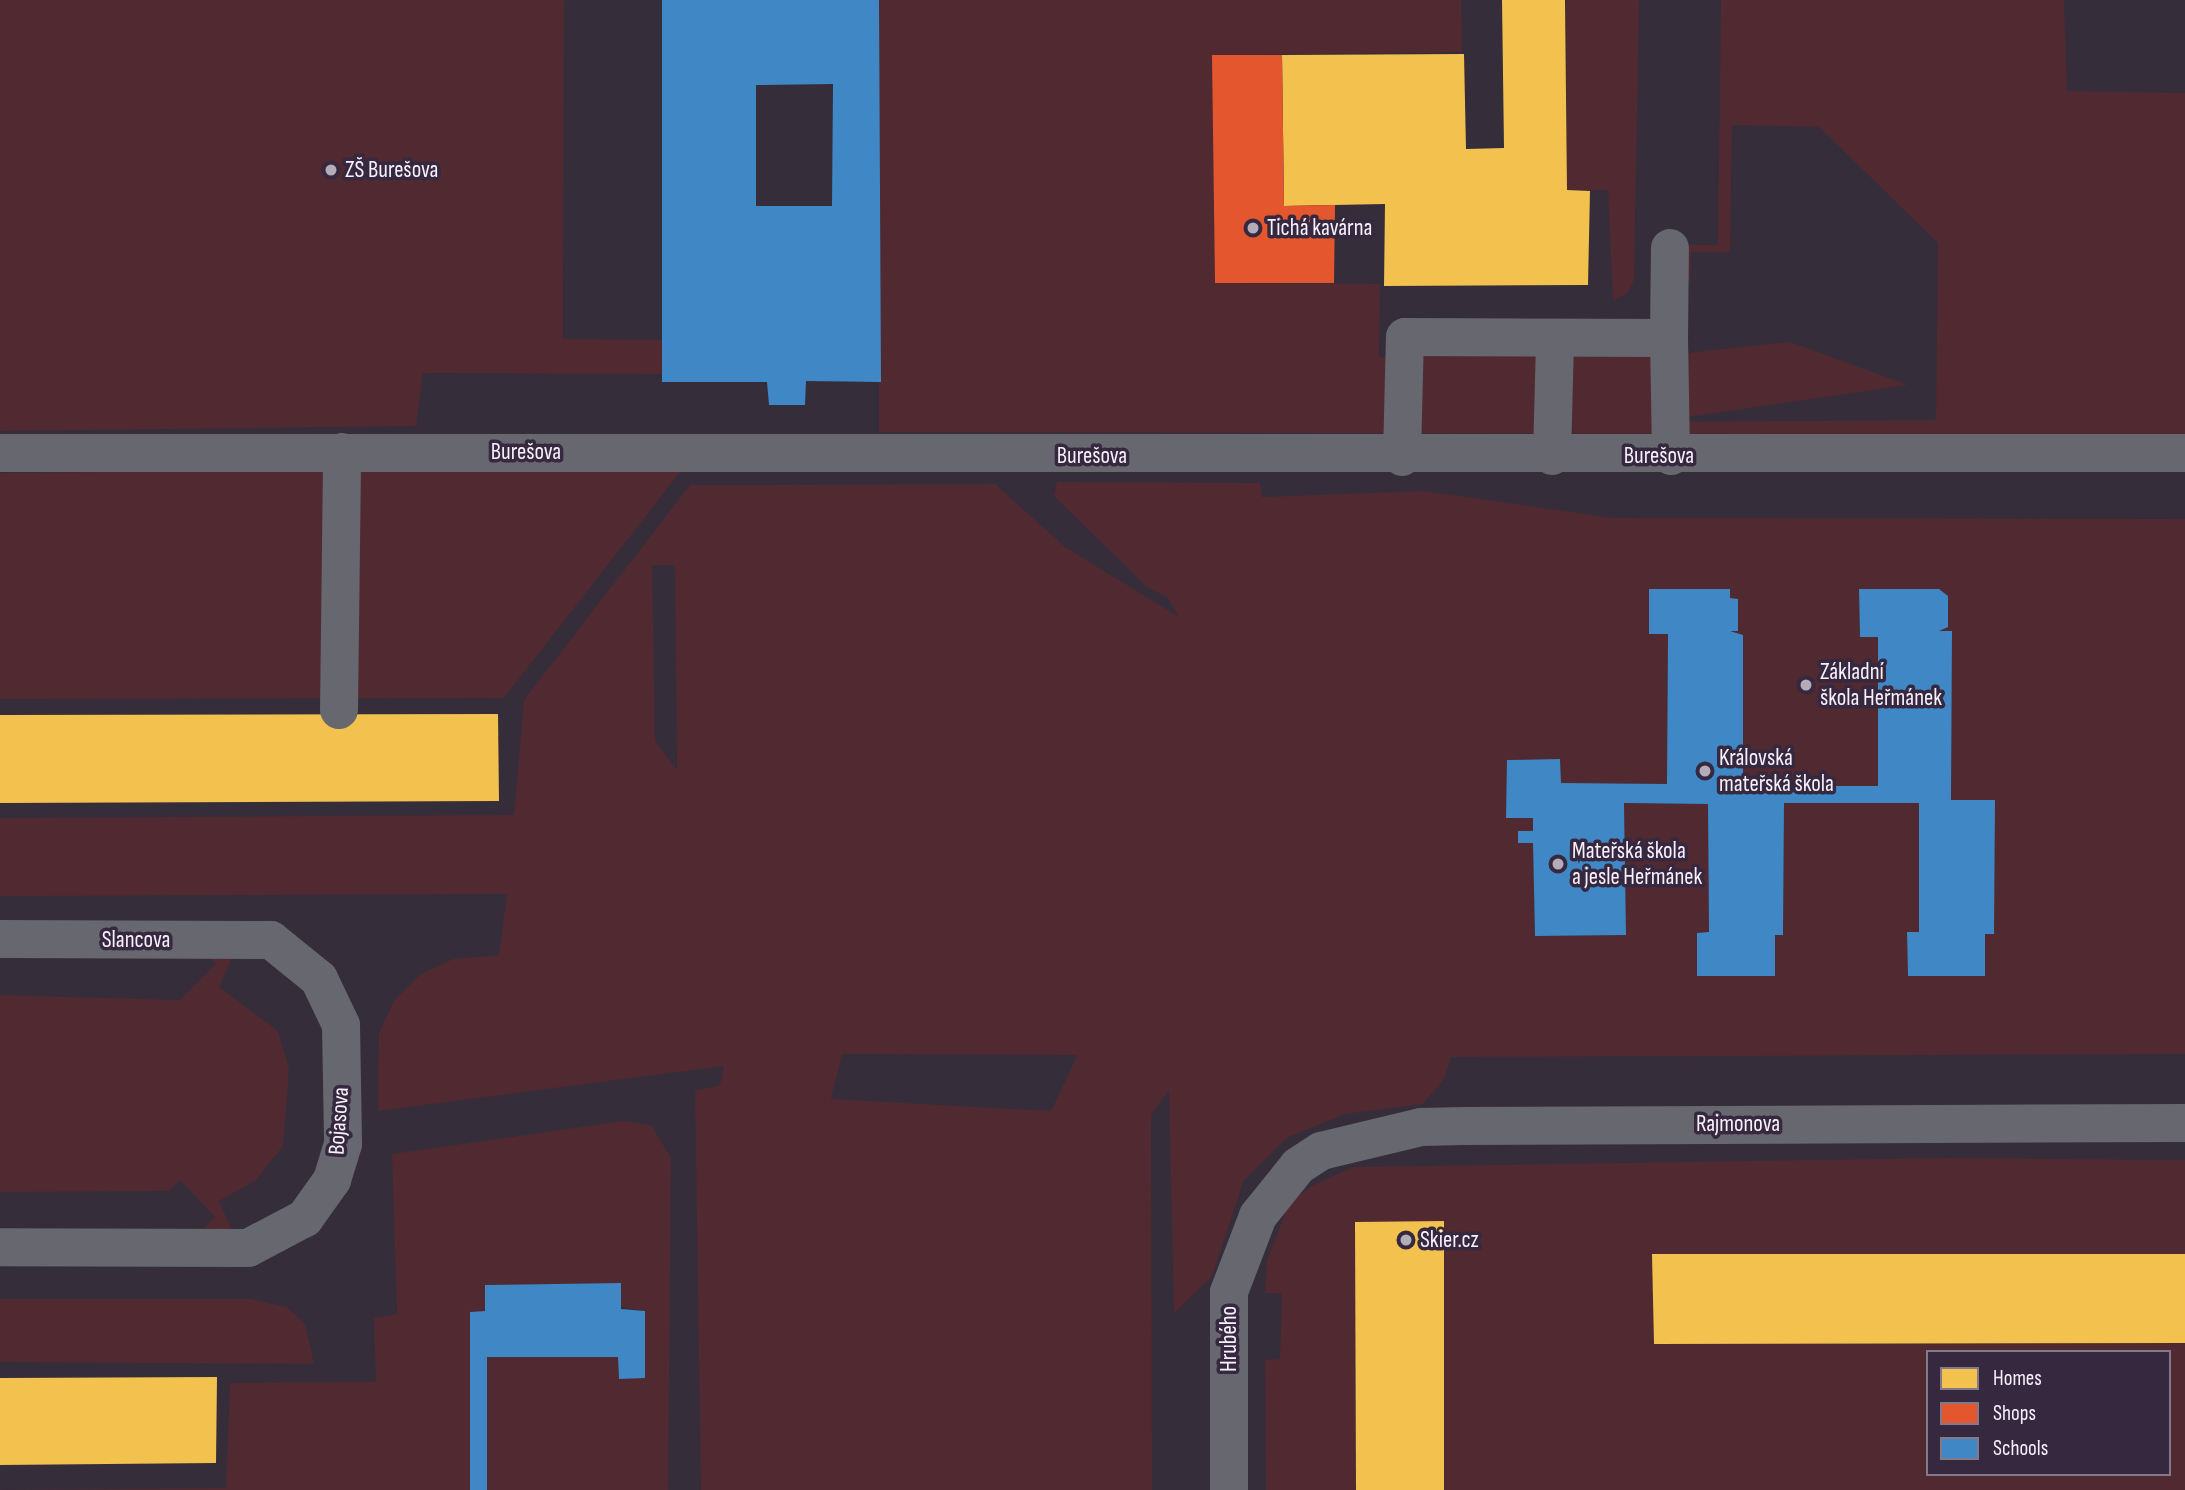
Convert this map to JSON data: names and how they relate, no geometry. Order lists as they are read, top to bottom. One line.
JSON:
{"streets":{"street":["Burešova","Slancova","Bojasova","Rajmonova","Hrubého"]},"crossings":[["Slancova","Bojasova"],["Rajmonova","Hrubého"]],"places":["ZŠ Burešova","Tichá kavárna","Základní škola Heřmánek","Královská mateřská škola","Mateřská škola a jesle Heřmánek","Skier.cz"],"legend":["Homes","Shops","Schools"]}
